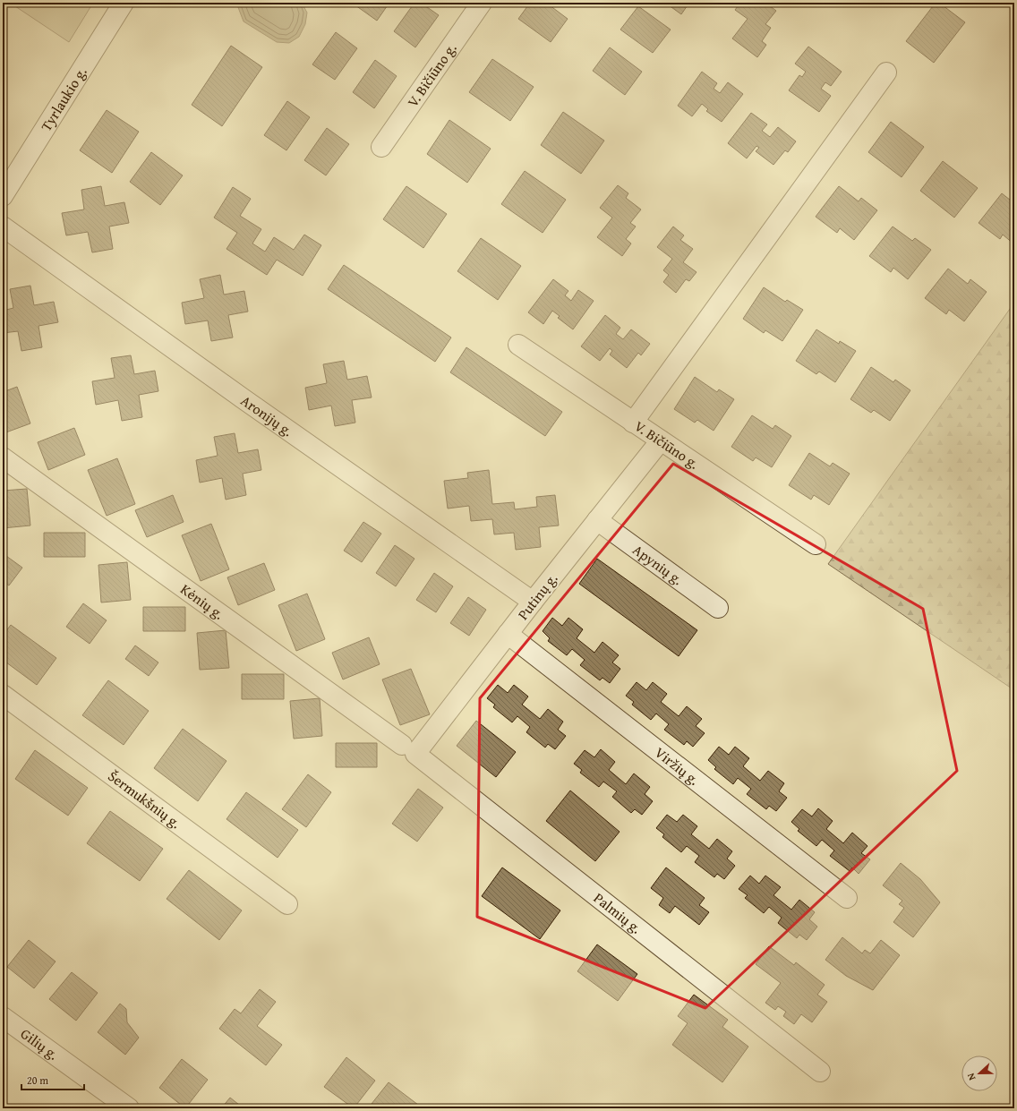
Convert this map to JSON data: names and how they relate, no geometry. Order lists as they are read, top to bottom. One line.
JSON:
{"streets":{"street":["V. Bičiūno g.","Tyrlaukio g.","Aronijų g.","Apynių g.","Putinų g.","Kėnių g.","Viržių g.","Šermukšnių g.","Palmių g.","Gilių g."]},"crossings":[["V. Bičiūno g.","Putinų g."],["Aronijų g.","Putinų g."],["Apynių g.","Putinų g."],["Putinų g.","Kėnių g."],["Putinų g.","Viržių g."],["Putinų g.","Palmių g."],["Kėnių g.","Palmių g."]],"scale_bar":"20 m","north":"left"}
